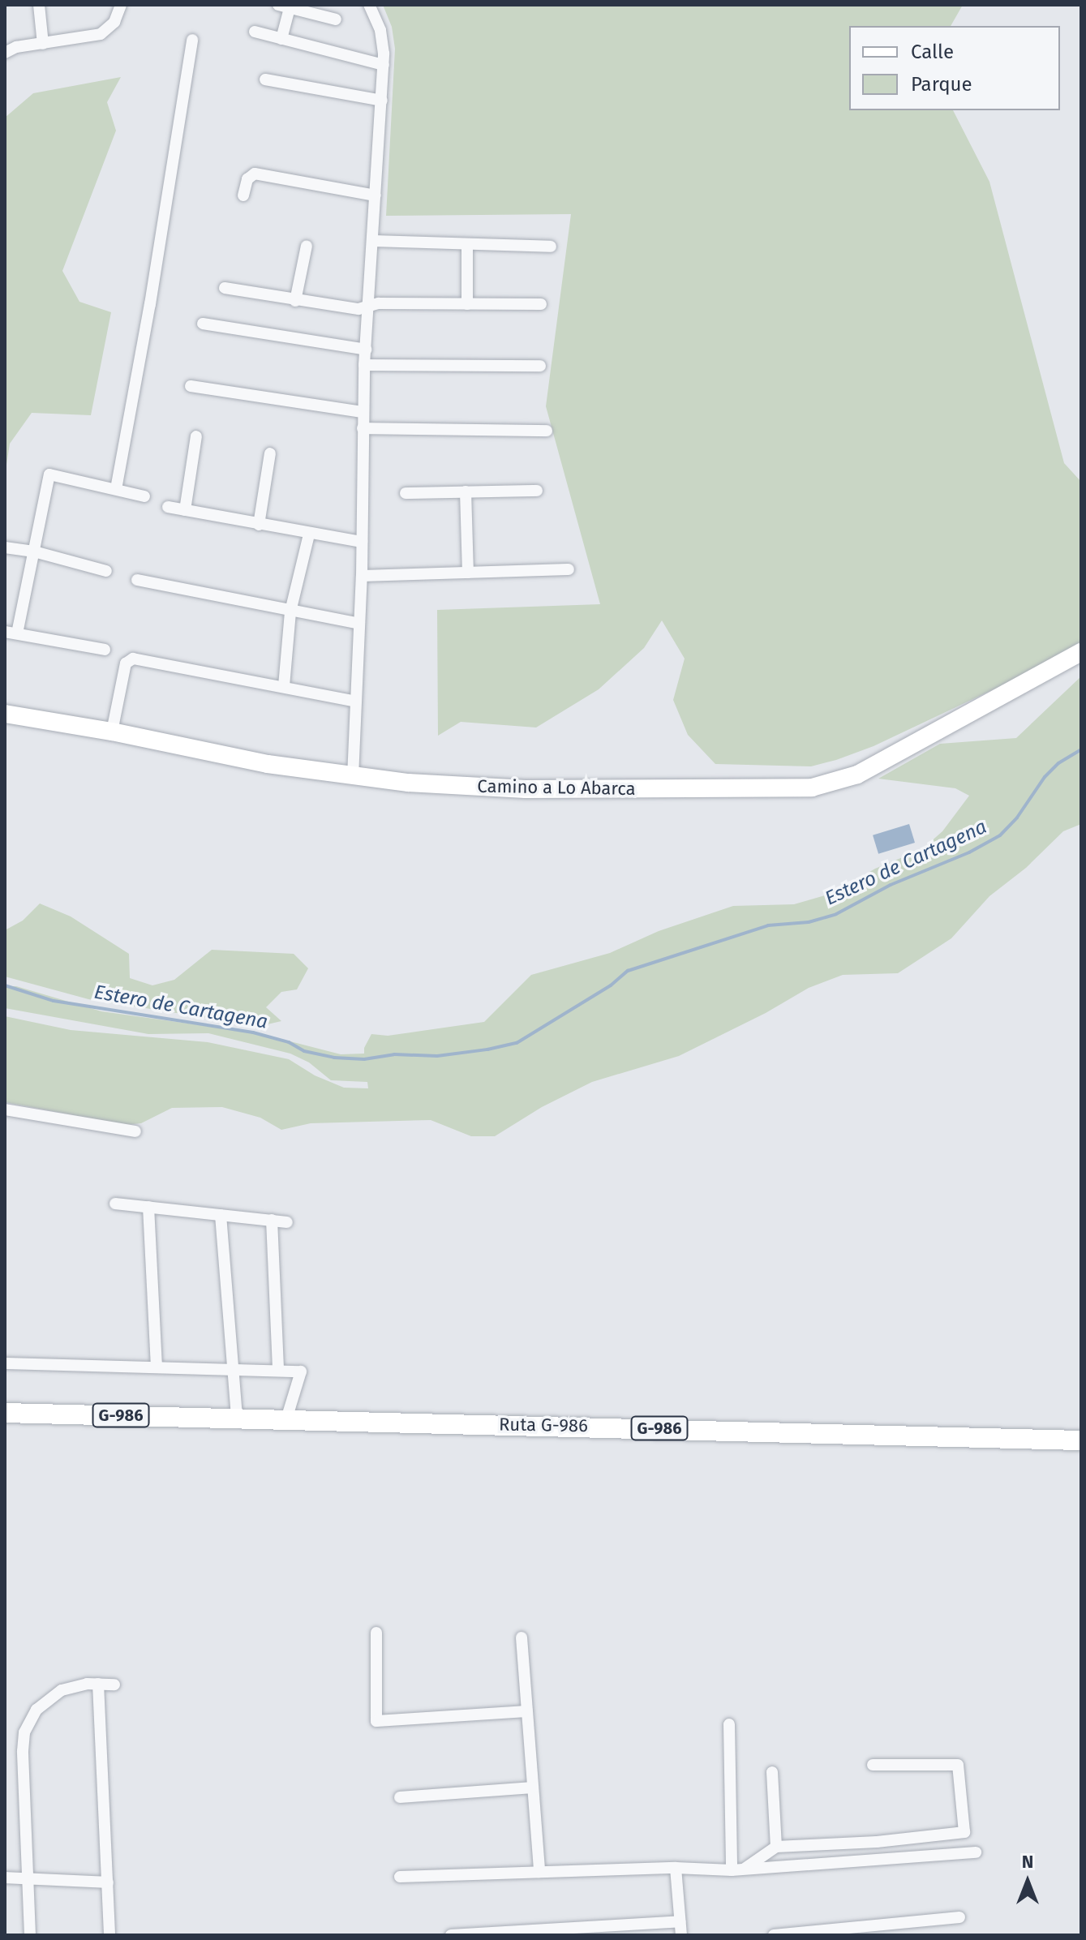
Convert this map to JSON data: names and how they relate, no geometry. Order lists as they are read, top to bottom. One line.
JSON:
{"streets":{"main road":["Camino a Lo Abarca","G-986","Ruta G-986"]},"water":["Estero de Cartagena"],"legend":["Calle","Parque"],"north":"top"}
